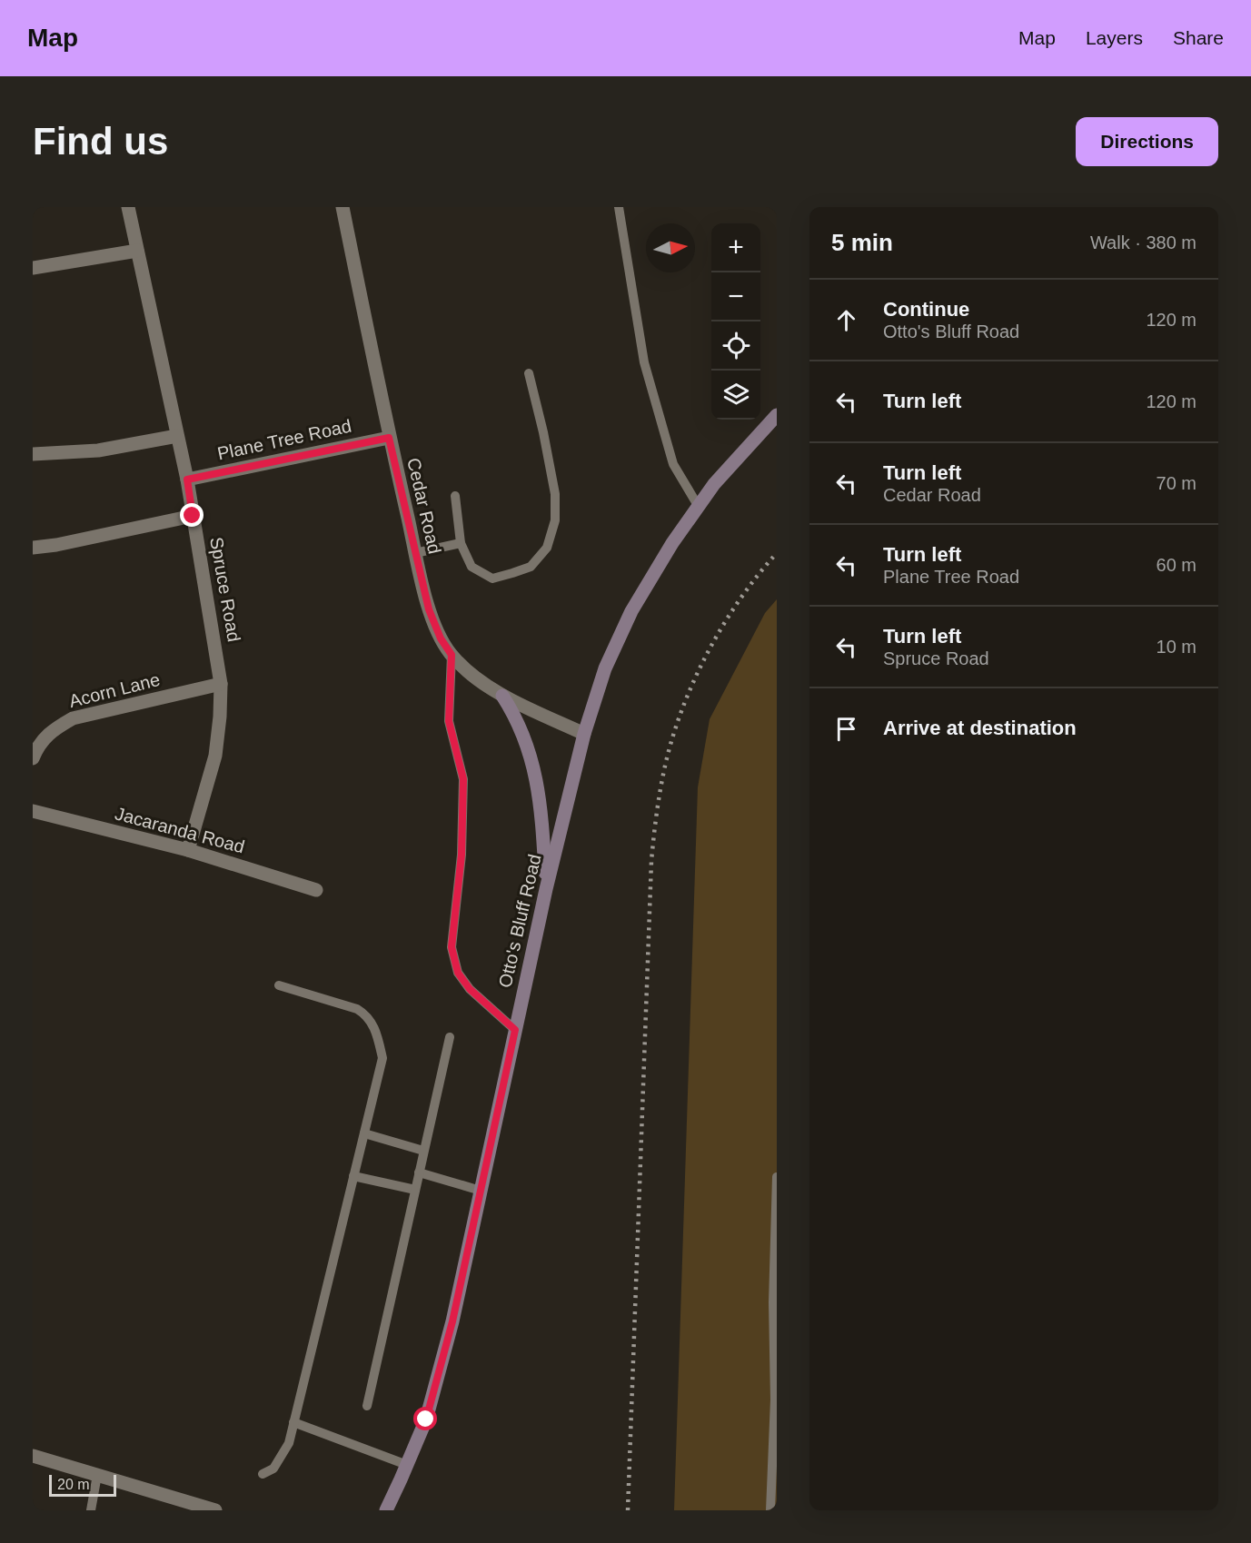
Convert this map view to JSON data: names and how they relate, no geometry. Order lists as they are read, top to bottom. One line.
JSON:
{"streets":{"main road":["Otto's Bluff Road"],"street":["Plane Tree Road","Cedar Road","Spruce Road","Acorn Lane","Jacaranda Road"]},"crossings":[["Plane Tree Road","Cedar Road"],["Plane Tree Road","Spruce Road"],["Cedar Road","Otto's Bluff Road"],["Spruce Road","Acorn Lane"],["Spruce Road","Jacaranda Road"]],"scale_bar":"20 m","north":"right","page":{"header":"Map","nav":["Map","Layers","Share"],"buttons":"Directions","title":"Find us","heading":["5 min","Walk · 380 m"],"map_buttons":["+","−"],"list":[["Continue","Otto's Bluff Road","120 m"],["Turn left","120 m"],["Turn left","Cedar Road","70 m"],["Turn left","Plane Tree Road","60 m"],["Turn left","Spruce Road","10 m"],"Arrive at destination"],"scale":"20 m"}}
